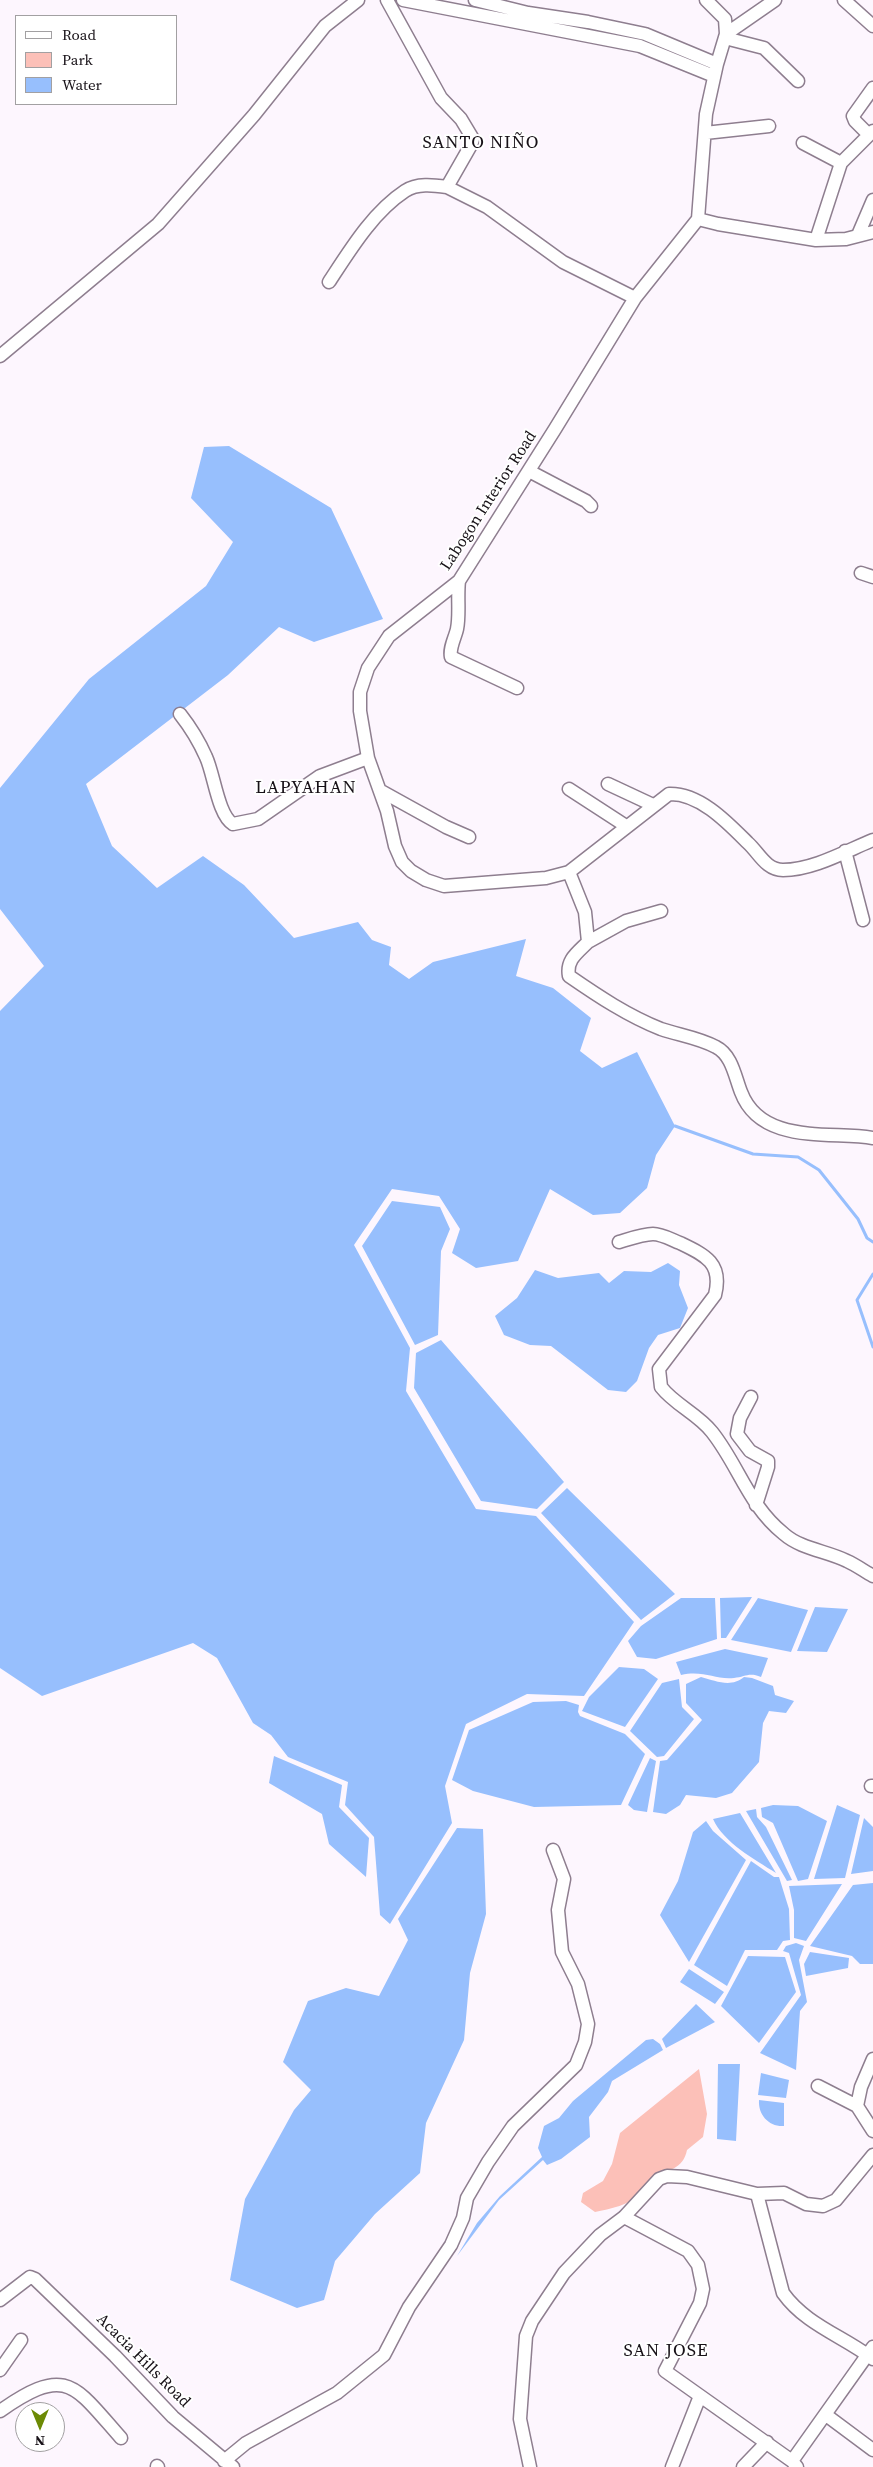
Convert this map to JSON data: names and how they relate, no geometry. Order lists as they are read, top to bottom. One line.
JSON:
{"streets":{"street":["Labogon Interior Road","Acacia Hills Road"]},"districts":["SANTO NIÑO","LAPYAHAN","SAN JOSE"],"legend":["Road","Park","Water"],"north":"bottom"}
